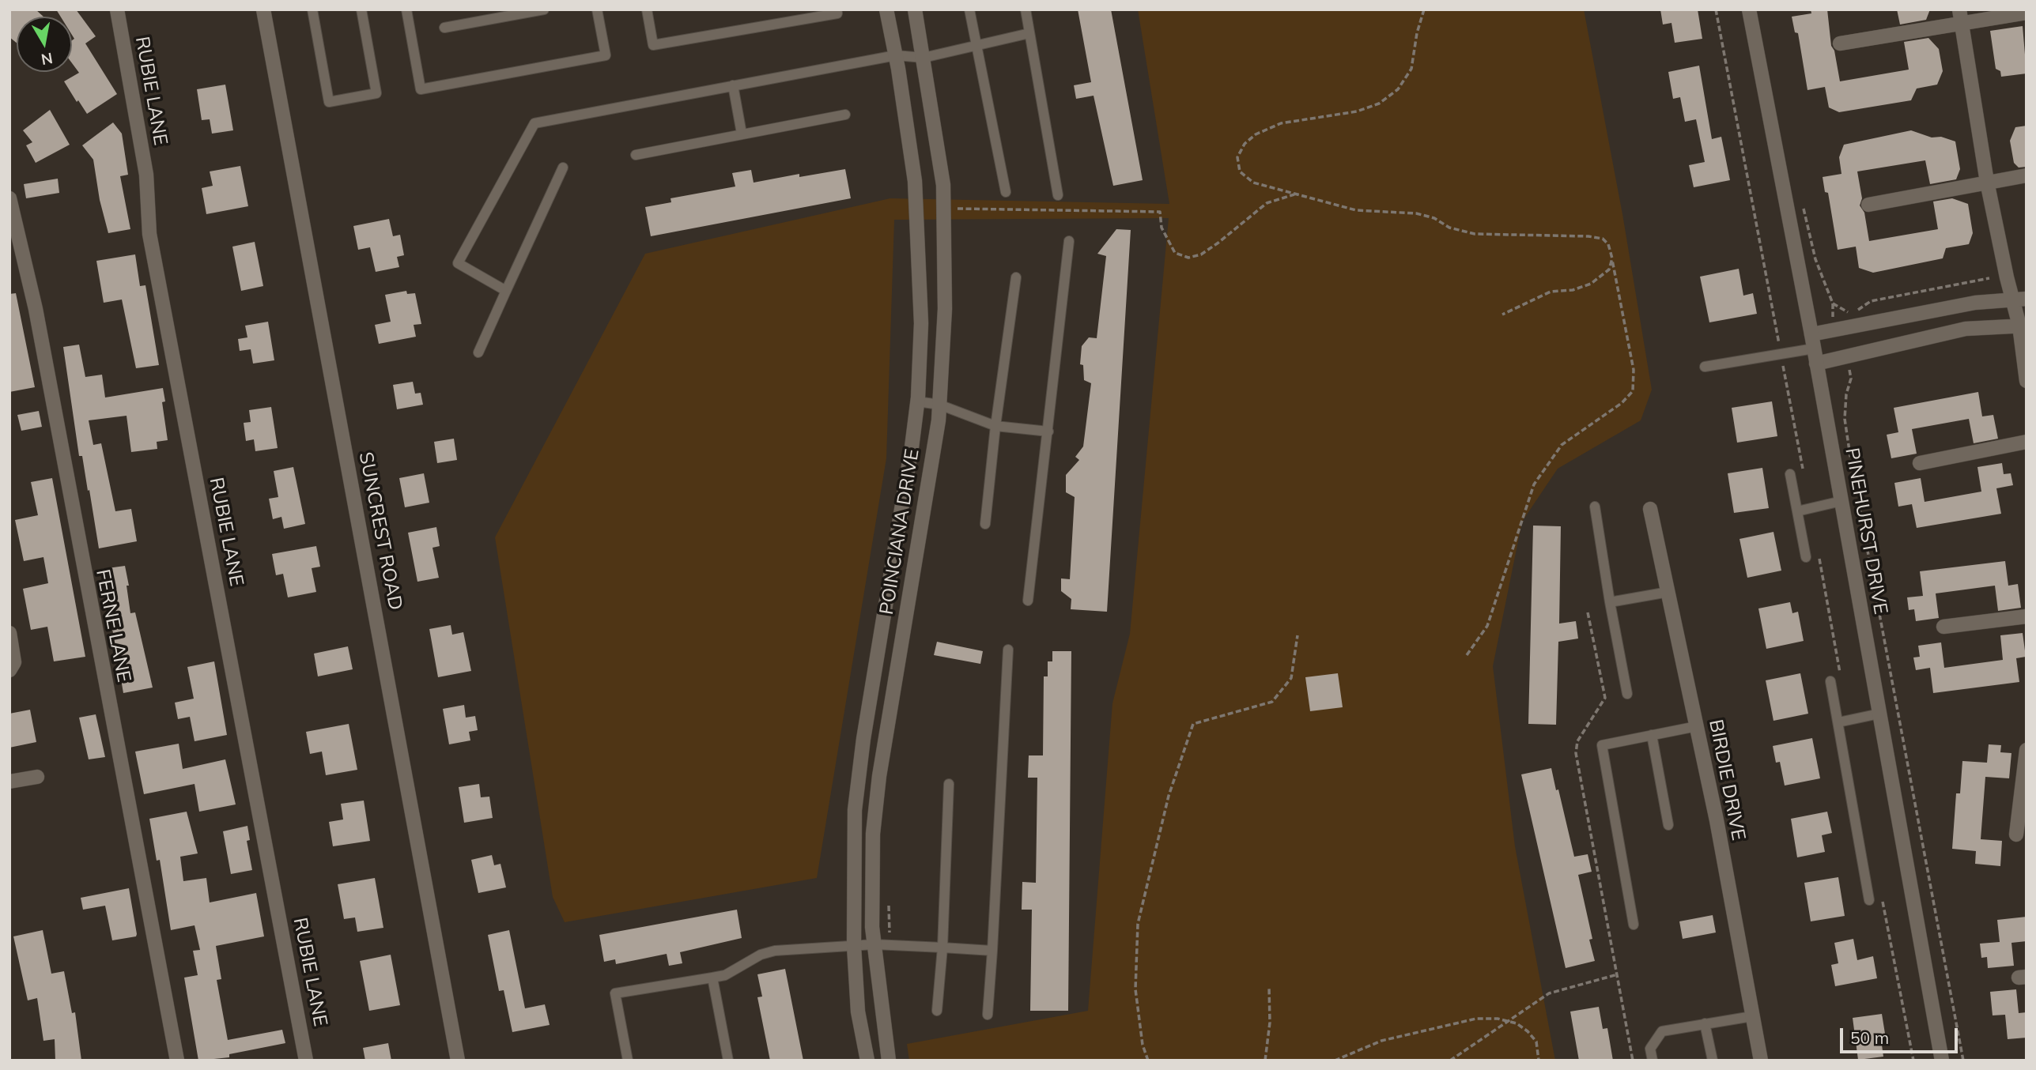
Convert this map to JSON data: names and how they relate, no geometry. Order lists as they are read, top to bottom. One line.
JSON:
{"streets":{"street":["RUBIE LANE","SUNCREST ROAD","PINEHURST DRIVE","POINCIANA DRIVE","FERNE LANE","BIRDIE DRIVE"]},"scale_bar":"50 m","north":"bottom"}
